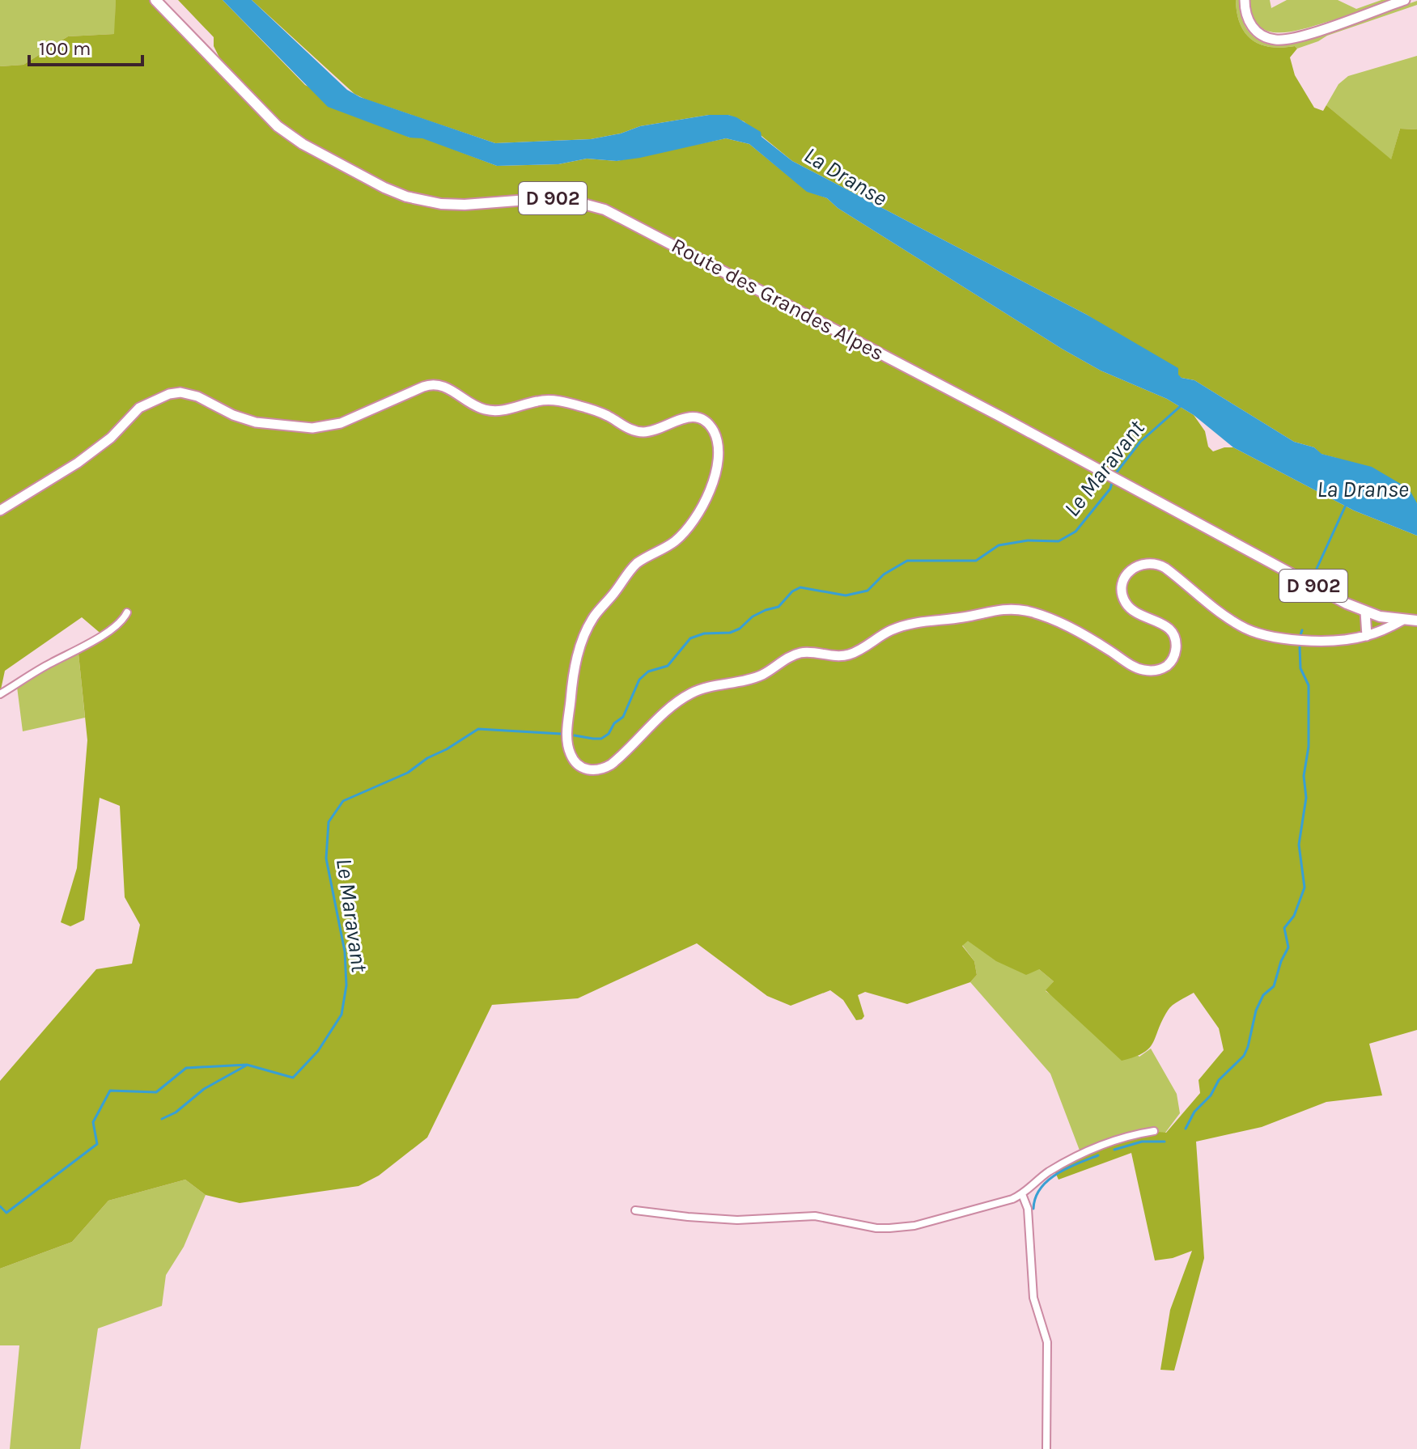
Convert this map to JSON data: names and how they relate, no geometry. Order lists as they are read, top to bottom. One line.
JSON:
{"streets":{"main road":["D 902","Route des Grandes Alpes"]},"water":["La Dranse","Le Maravant"],"scale_bar":"100 m"}
